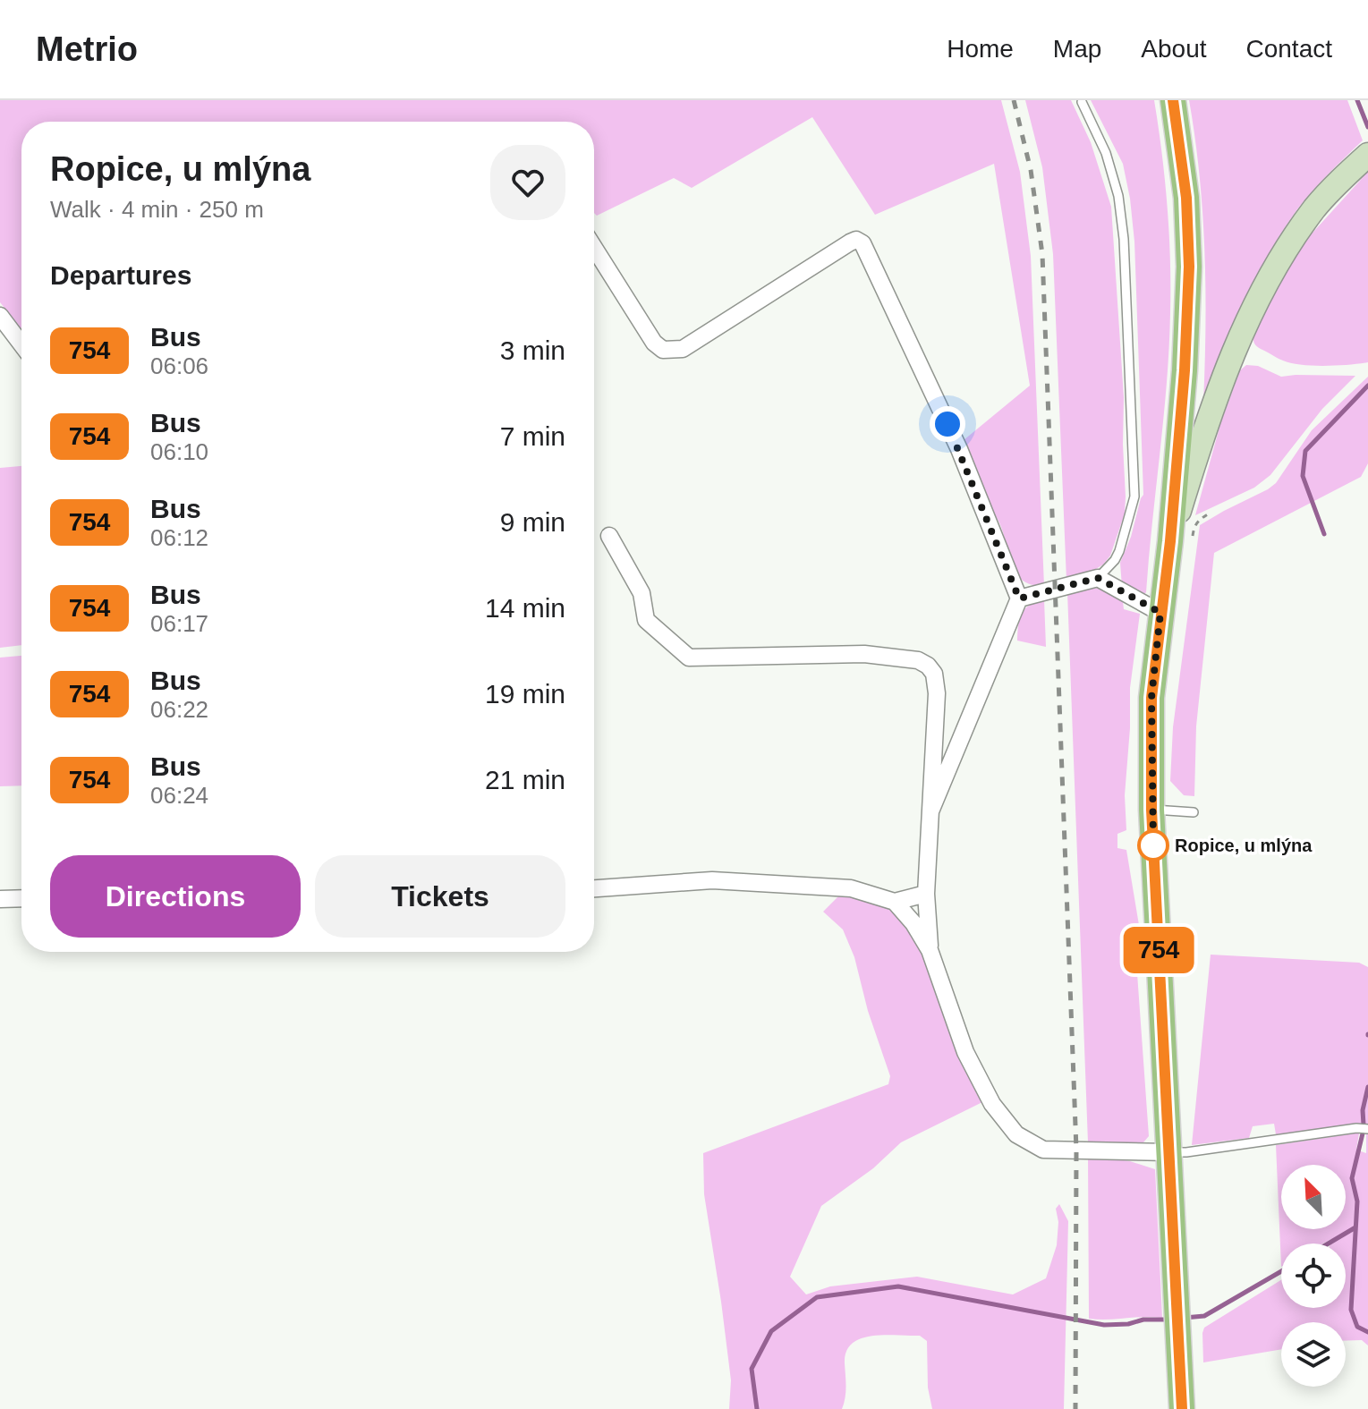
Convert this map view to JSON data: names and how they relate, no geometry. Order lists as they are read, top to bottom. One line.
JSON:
{"places":["Ropice, u mlýna"],"lines":["bus line 754"],"north":"top left","page":{"header":"Metrio","nav":["Home","Map","About","Contact"],"on_map":"754","heading":[["Ropice, u mlýna","Walk · 4 min · 250 m"],"Departures"],"list":[{"mark":"754","name":"Bus","note":"06:06","value":"3 min"},{"mark":"754","name":"Bus","note":"06:10","value":"7 min"},{"mark":"754","name":"Bus","note":"06:12","value":"9 min"},{"mark":"754","name":"Bus","note":"06:17","value":"14 min"},{"mark":"754","name":"Bus","note":"06:22","value":"19 min"},{"mark":"754","name":"Bus","note":"06:24","value":"21 min"}],"buttons":["Directions","Tickets"]}}
